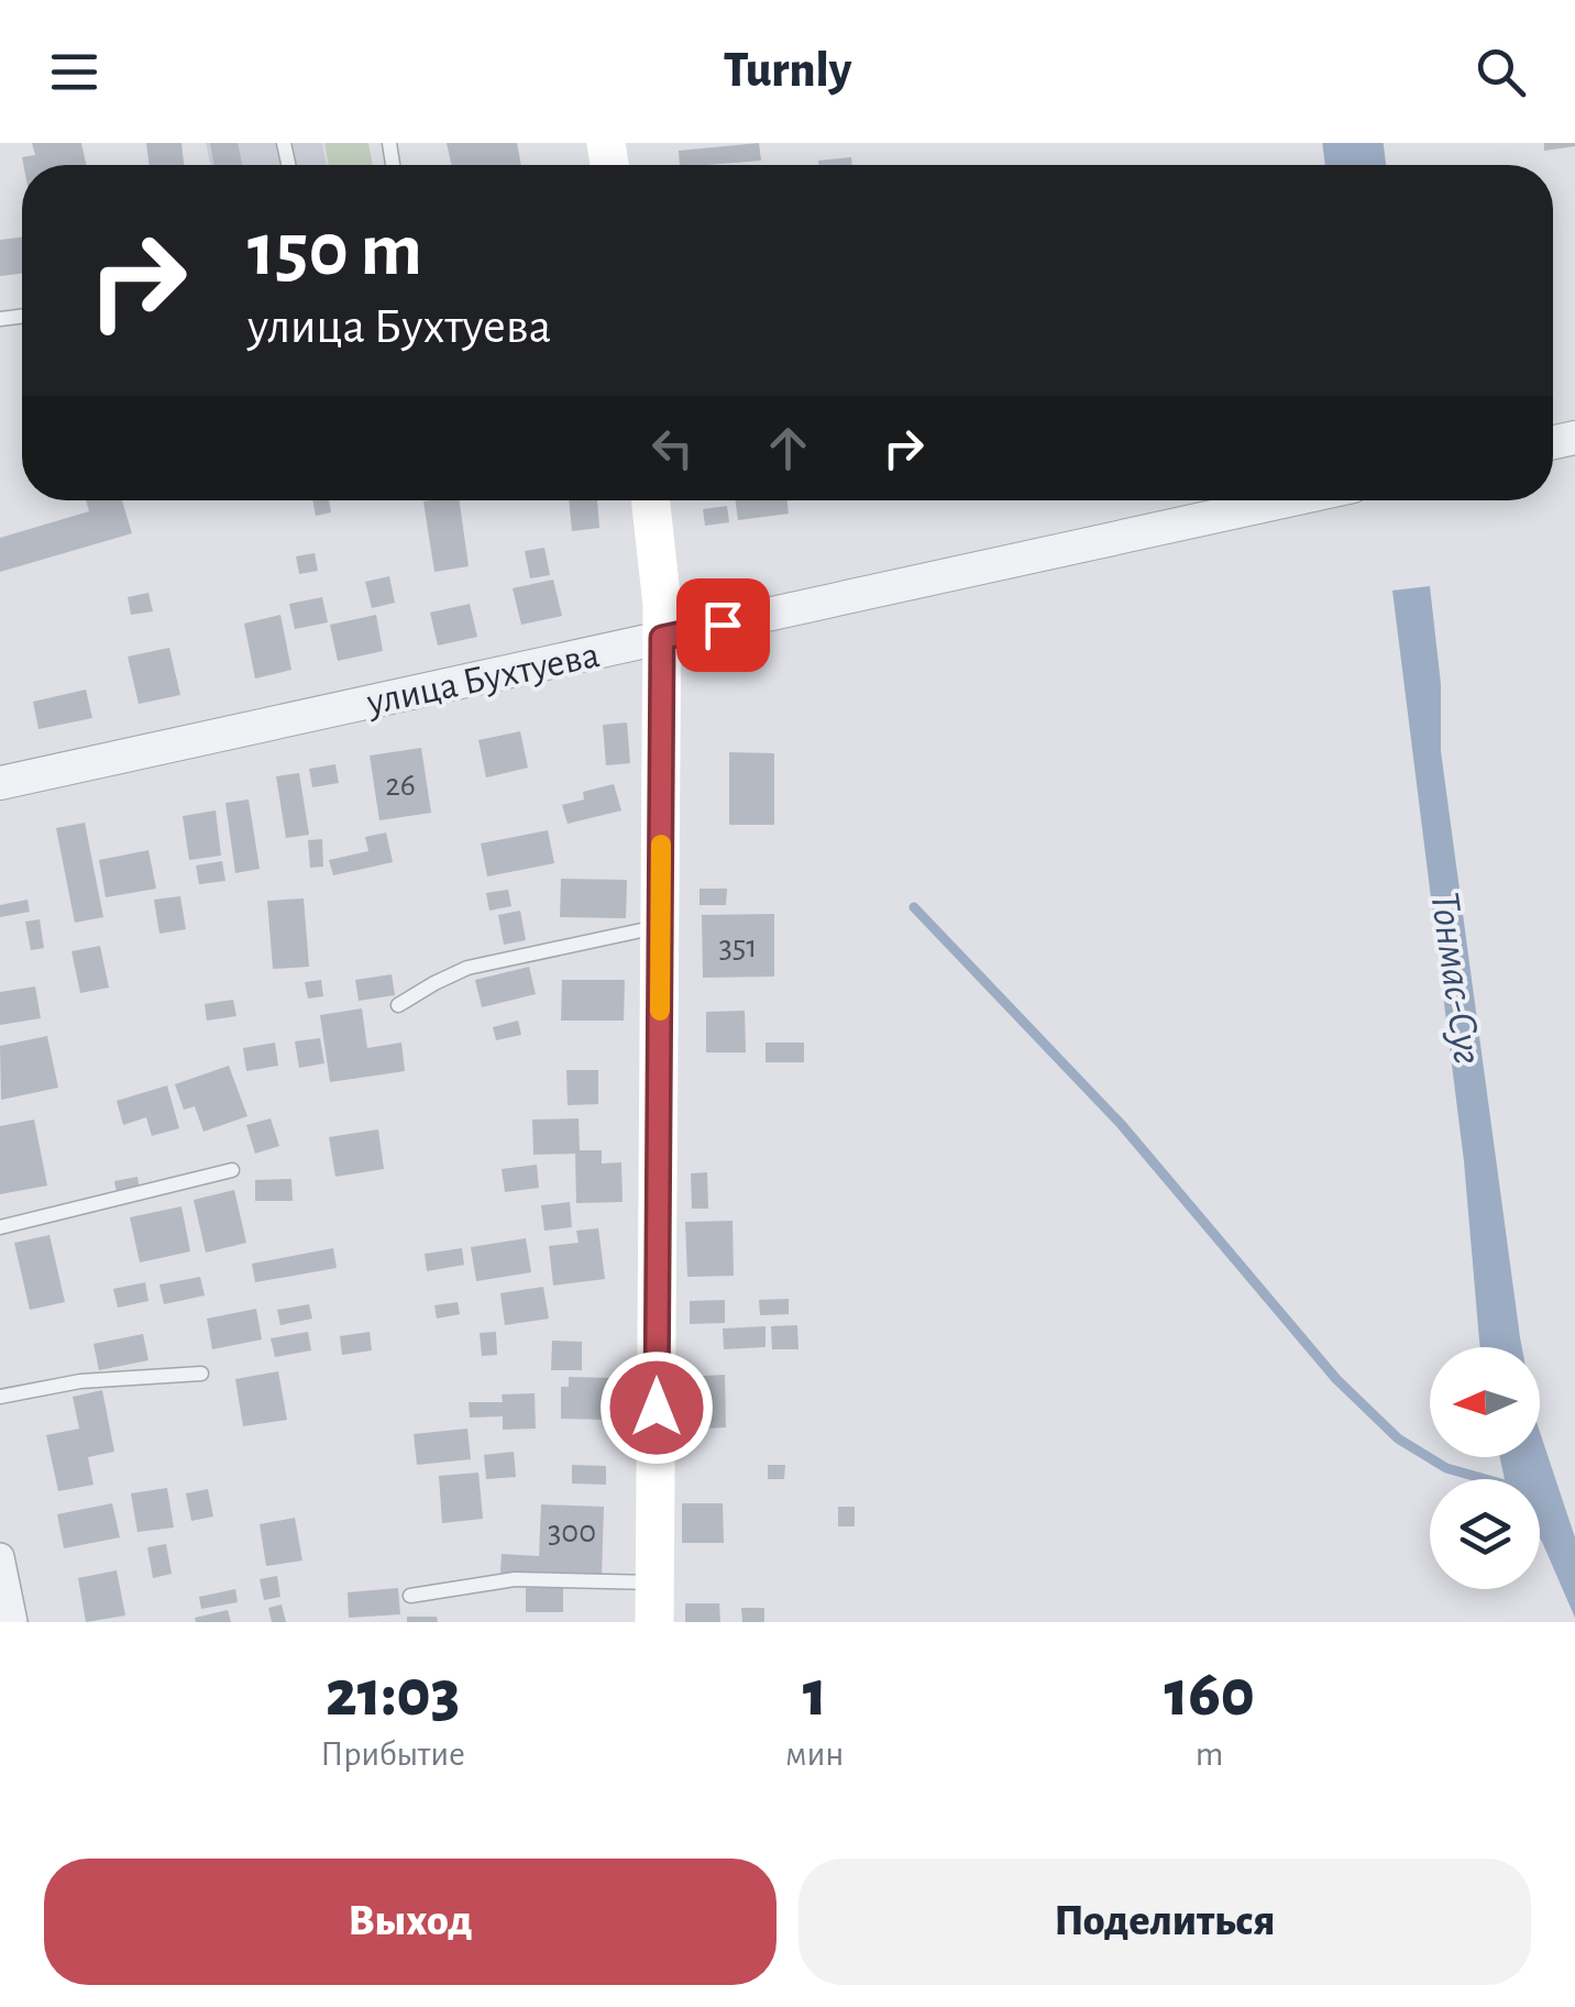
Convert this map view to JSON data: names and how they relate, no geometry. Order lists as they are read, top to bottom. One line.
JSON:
{"streets":{"street":["улица Бухтуева"]},"water":["Тонмас-Суг"],"house_numbers":["26","351","300"],"north":"left","page":{"header":"Turnly","turn":["150 m","улица Бухтуева"],"eta":["21:03","Прибытие","1","мин","160","m"],"buttons":["Выход","Поделиться"]}}
